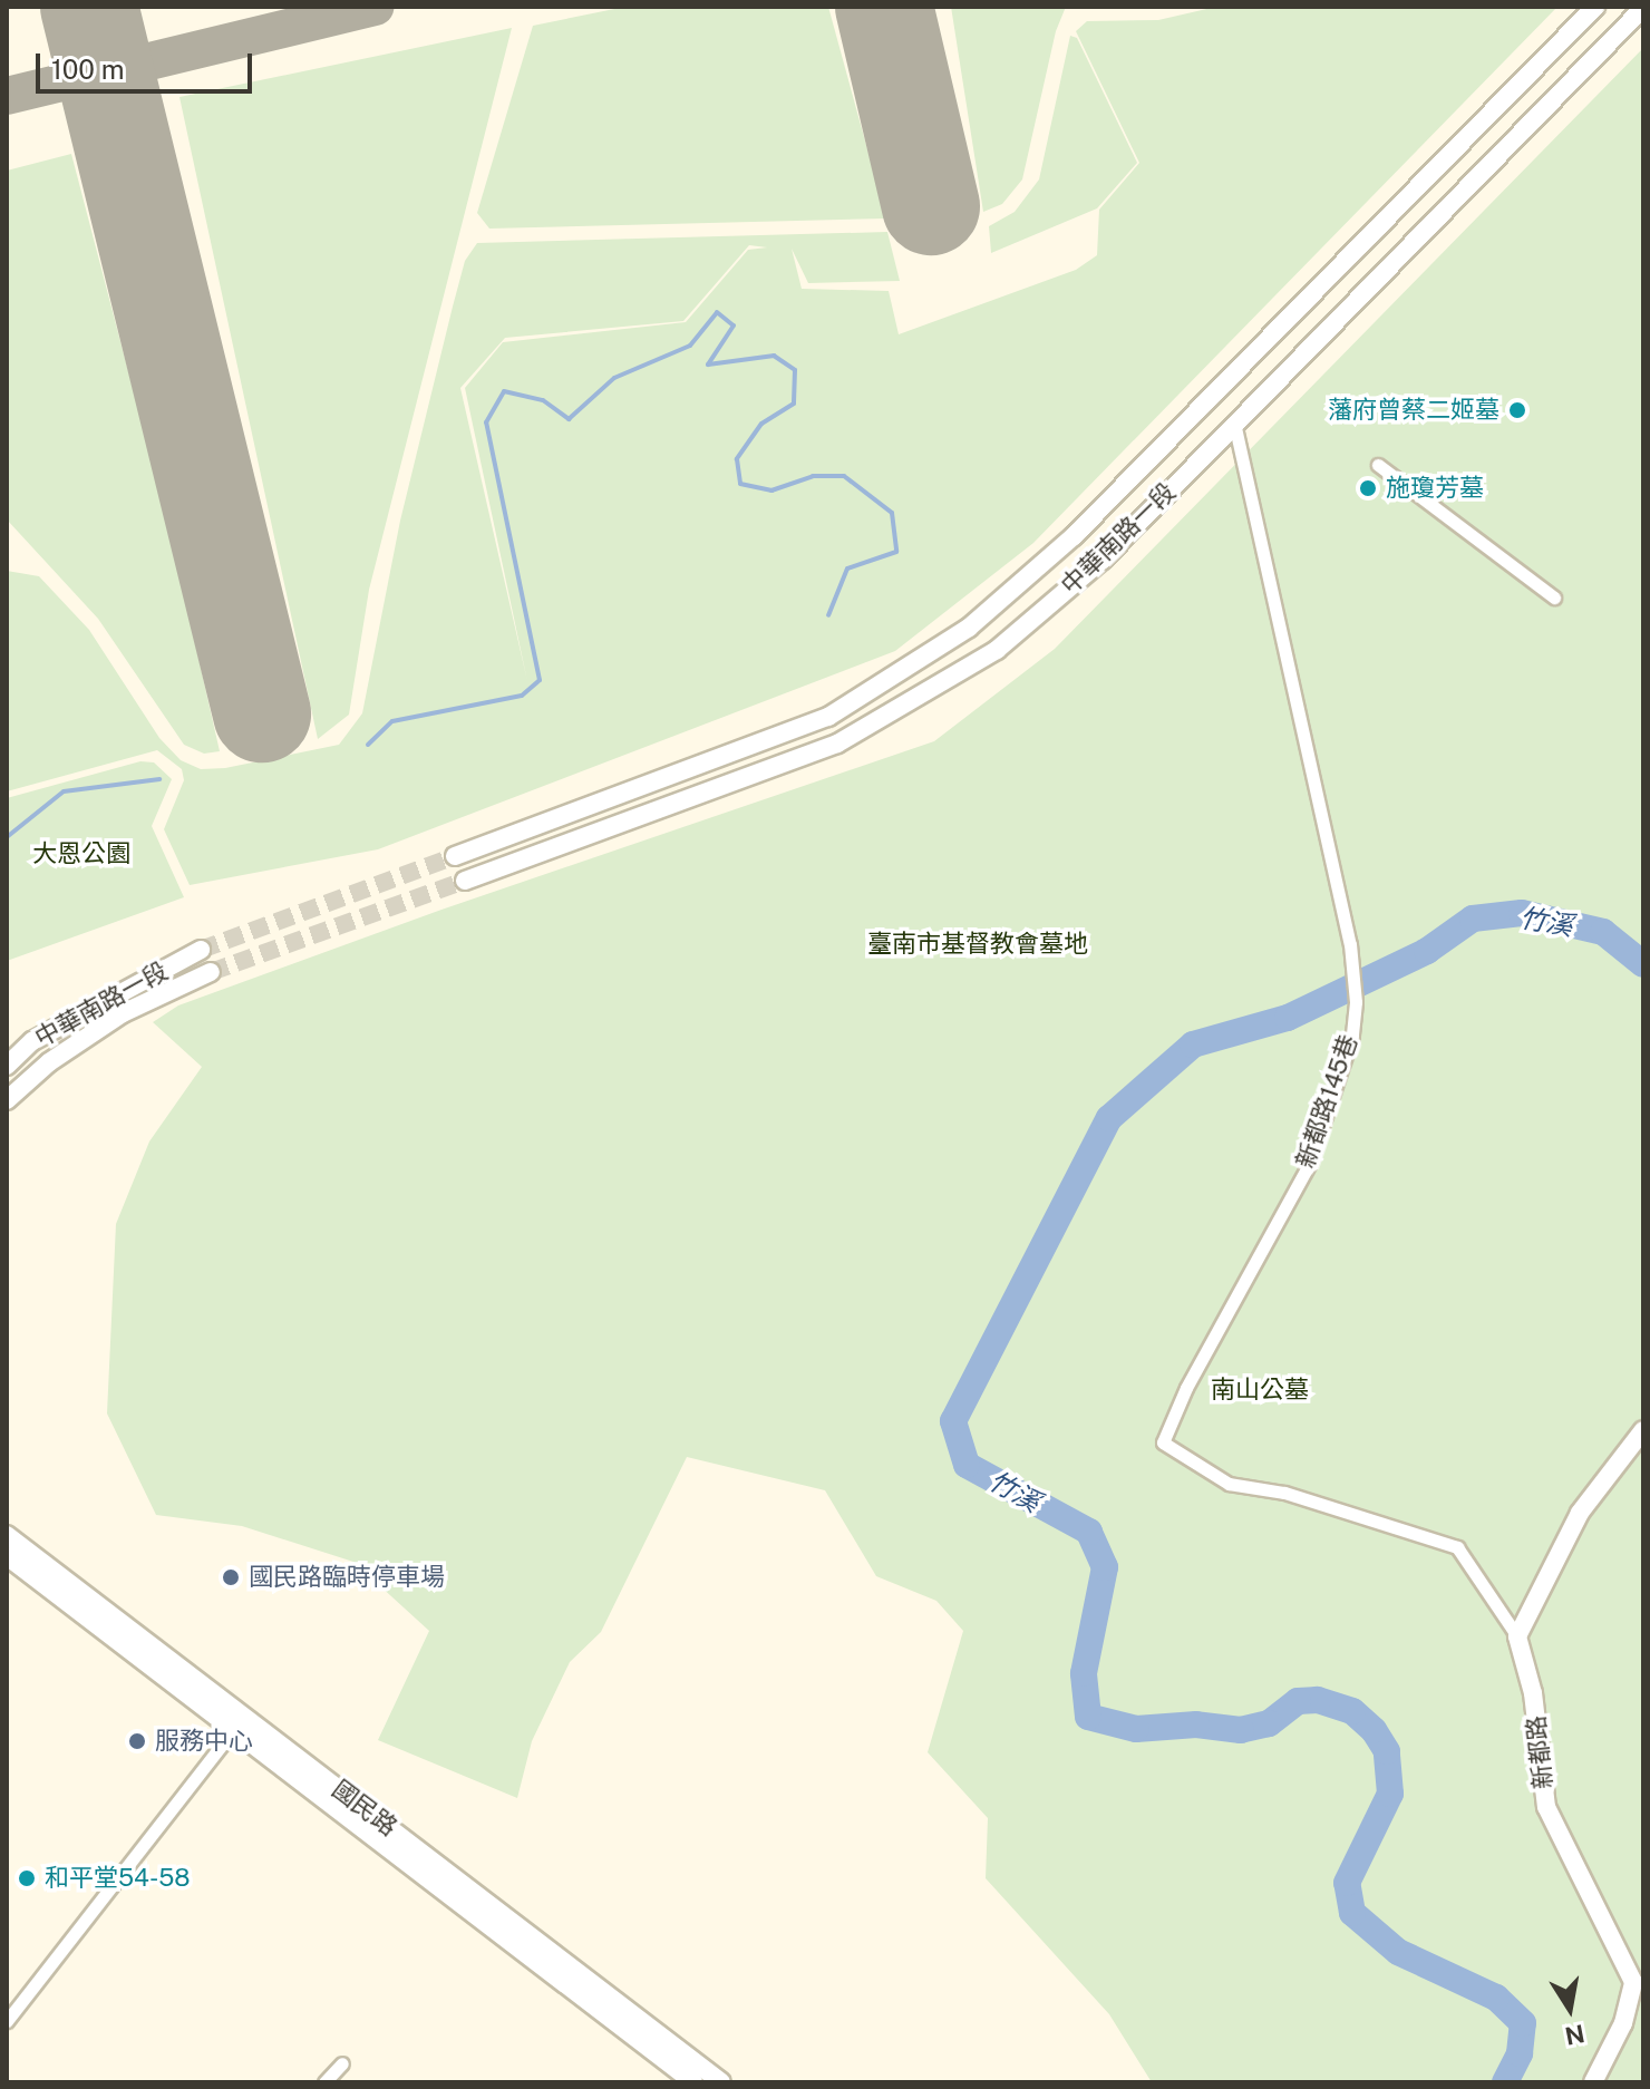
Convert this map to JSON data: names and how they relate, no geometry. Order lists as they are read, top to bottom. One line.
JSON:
{"streets":{"street":["中華南路一段","新都路145巷","新都路","國民路"]},"crossings":[["中華南路一段","新都路145巷"],["新都路145巷","新都路"]],"water":["竹溪"],"parks":["大恩公園","臺南市基督教會墓地","南山公墓"],"places":["藩府曾蔡二姬墓","施瓊芳墓","國民路臨時停車場","服務中心","和平堂54-58"],"scale_bar":"100 m","north":"bottom"}
